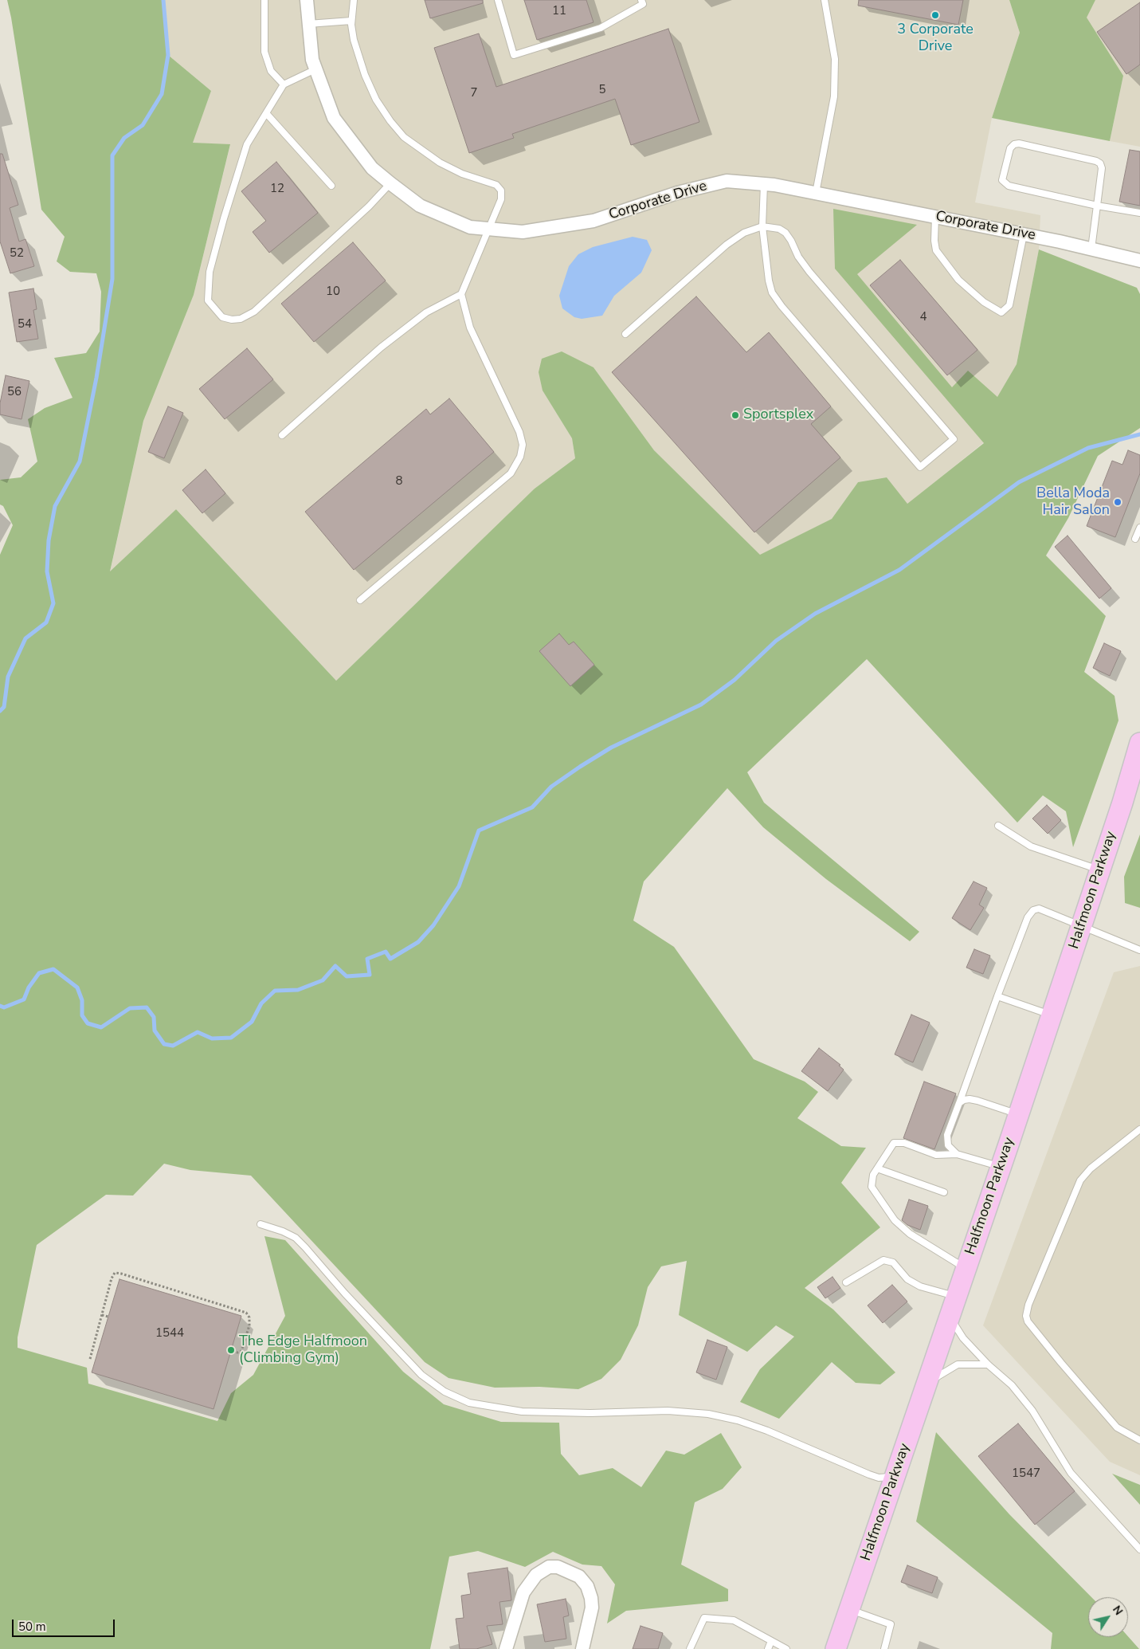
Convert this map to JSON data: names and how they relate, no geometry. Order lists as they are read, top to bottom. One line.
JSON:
{"streets":{"main road":["Halfmoon Parkway"],"street":["Corporate Drive"]},"places":["3 Corporate Drive","Sportsplex","Bella Moda Hair Salon","The Edge Halfmoon (Climbing Gym)"],"house_numbers":["11","5","7","12","52","10","4","54","56","8","1544","1547"],"scale_bar":"50 m","north":"top right"}
